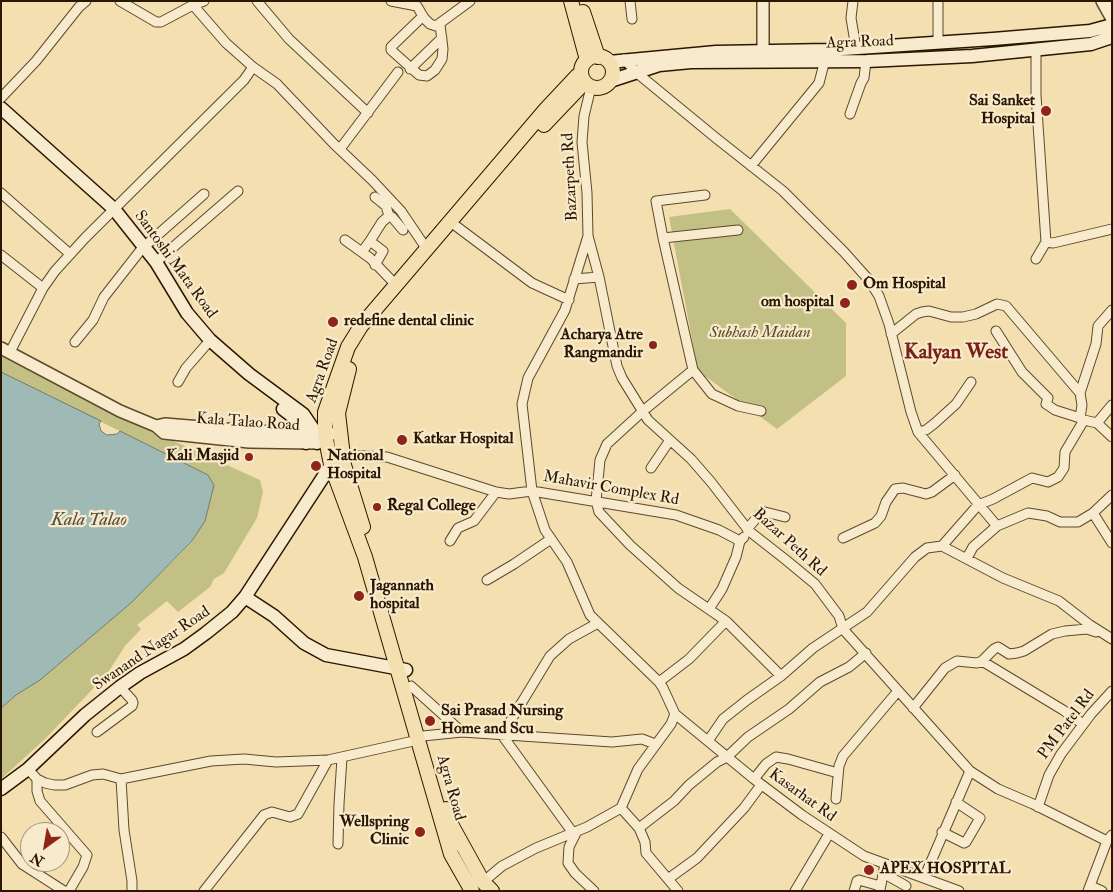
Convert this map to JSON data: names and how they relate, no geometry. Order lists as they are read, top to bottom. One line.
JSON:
{"streets":{"main road":["Agra Road","Santoshi Mata Road","Swanand Nagar Road"],"street":["Bazarpeth Rd","Kala Talao Road","Mahavir Complex Rd","Bazar Peth Rd","PM Patel Rd","Kasarhat Rd"]},"crossings":[["Agra Road","Bazarpeth Rd"],["Agra Road","Santoshi Mata Road"],["Agra Road","Kala Talao Road"],["Agra Road","Swanand Nagar Road"],["Bazarpeth Rd","Bazar Peth Rd"],["Santoshi Mata Road","Kala Talao Road"],["Mahavir Complex Rd","Kasarhat Rd"],["Bazar Peth Rd","PM Patel Rd"]],"districts":["Kalyan West"],"water":["Kala Talao"],"parks":["Subhash Maidan"],"places":["Sai Sanket Hospital","Om Hospital","om hospital","redefine dental clinic","Acharya Atre Rangmandir","Katkar Hospital","Kali Masjid","National Hospital","Regal College","Jagannath hospital","Sai Prasad Nursing Home and Scu","Wellspring Clinic","APEX HOSPITAL"],"north":"bottom left"}
